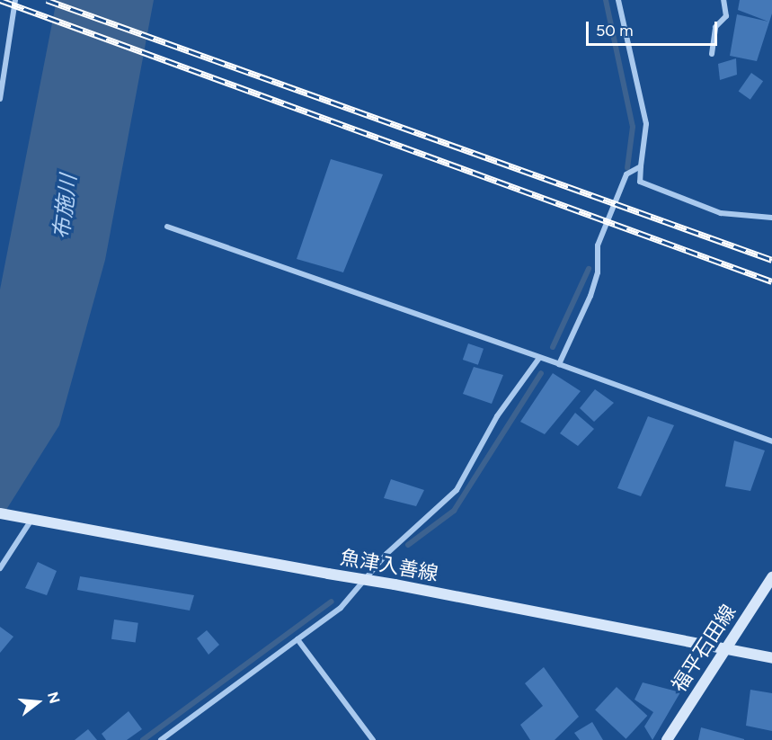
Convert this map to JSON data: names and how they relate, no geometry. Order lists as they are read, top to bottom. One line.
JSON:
{"streets":{"main road":["魚津入善線","福平石田線"]},"crossings":[["魚津入善線","福平石田線"]],"water":["布施川"],"scale_bar":"50 m","north":"right"}
